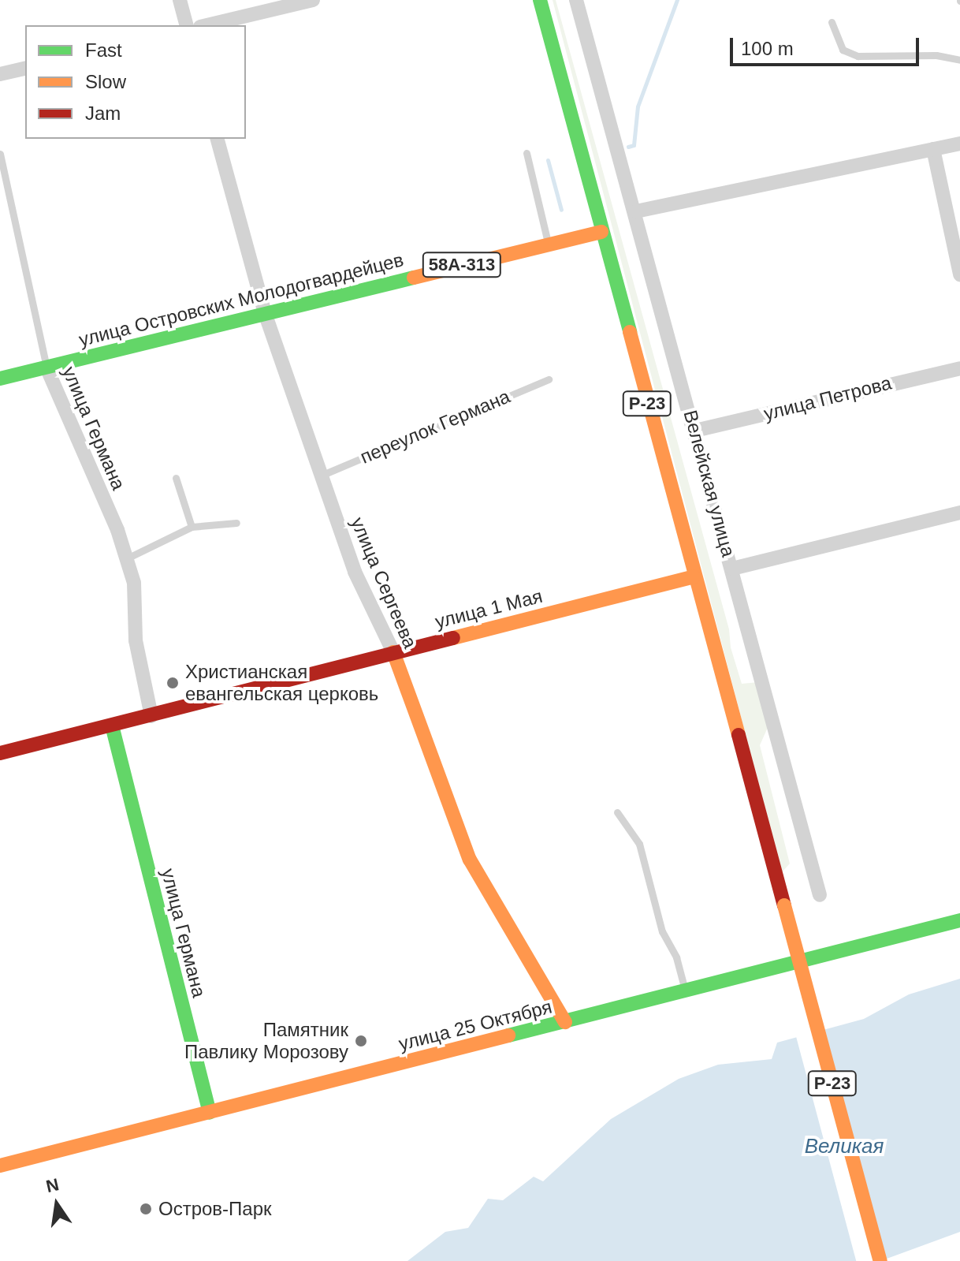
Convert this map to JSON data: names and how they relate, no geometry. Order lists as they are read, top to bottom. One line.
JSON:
{"streets":{"main road":["58А-313","улица Островских Молодогвардейцев","Р-23","улица Германа","улица Сергеева","улица 1 Мая","улица 25 Октября"],"street":["улица Петрова","Велейская улица"],"lane":["переулок Германа"]},"crossings":[["улица Островских Молодогвардейцев","Р-23"],["улица Островских Молодогвардейцев","улица Германа"],["улица Островских Молодогвардейцев","улица Сергеева"],["улица Петрова","Велейская улица"],["Р-23","улица 1 Мая"],["переулок Германа","улица Сергеева"],["улица Германа","улица 1 Мая"],["улица Германа","улица 25 Октября"],["улица Сергеева","улица 1 Мая"],["улица Сергеева","улица 25 Октября"]],"water":["Великая"],"places":["Христианская евангельская церковь","Памятник Павлику Морозову","Остров-Парк"],"legend":["Fast","Slow","Jam"],"scale_bar":"100 m","north":"top"}
